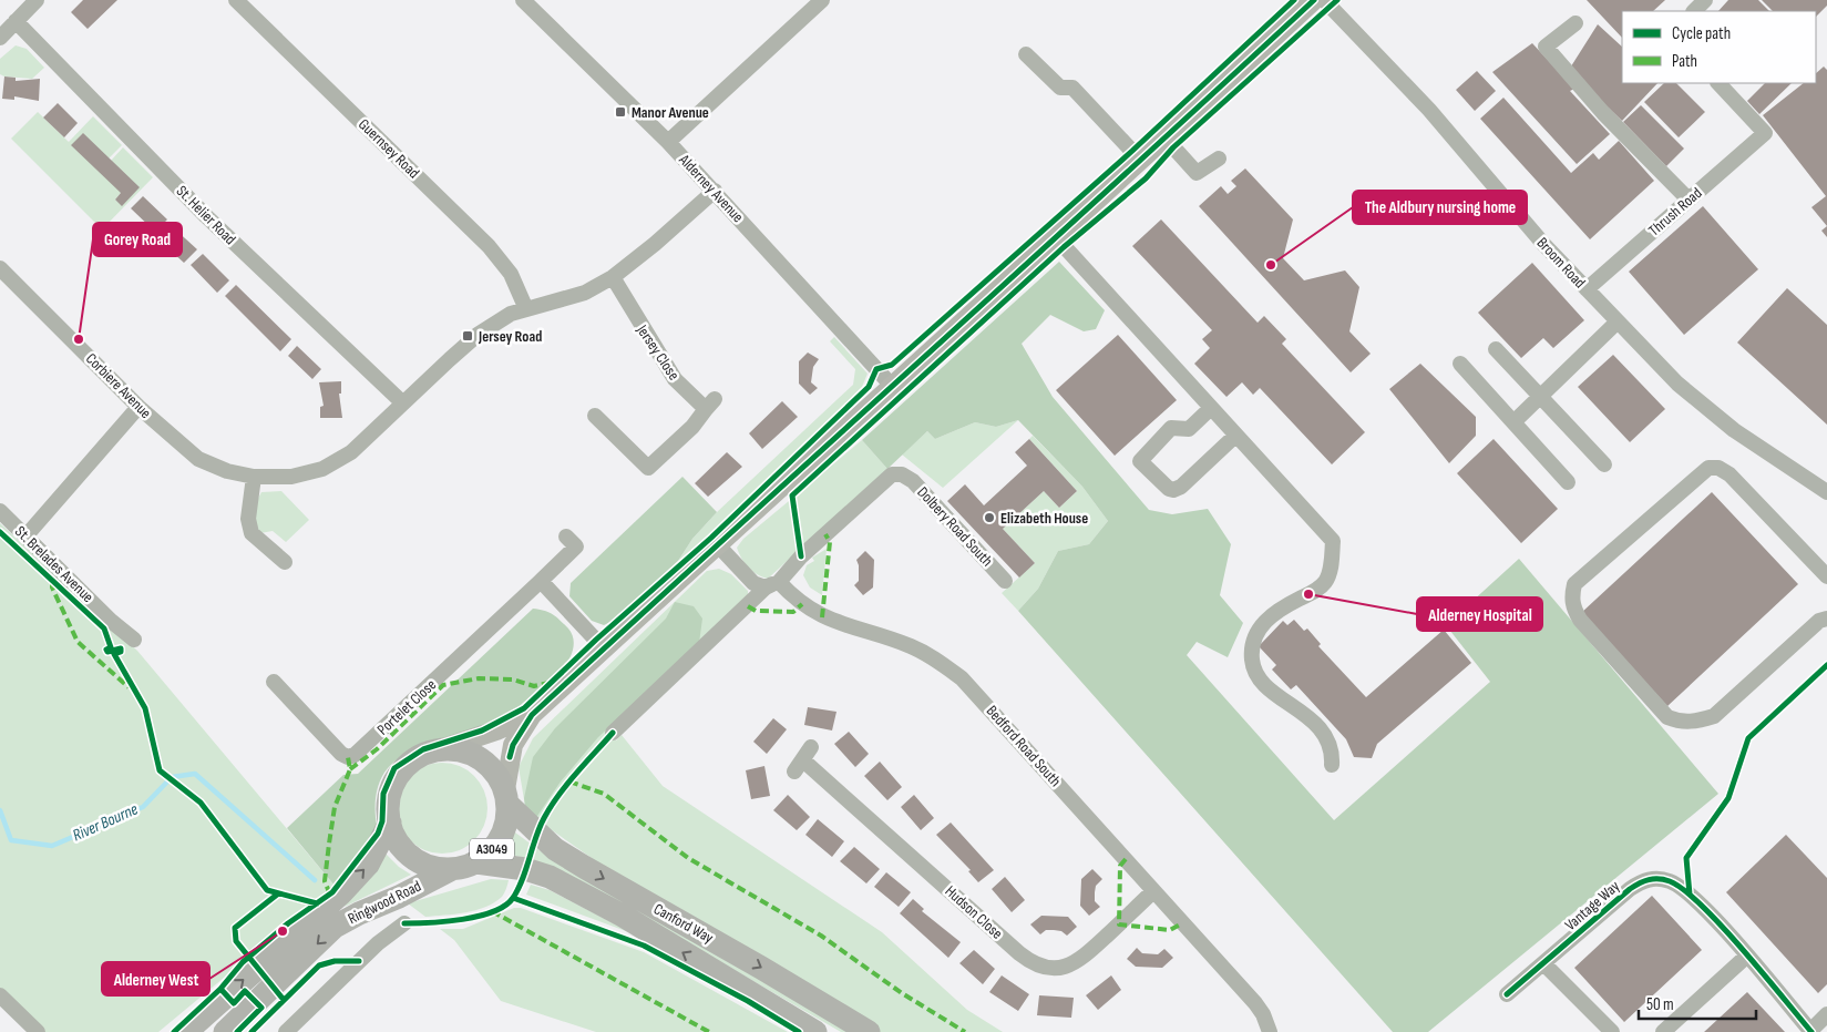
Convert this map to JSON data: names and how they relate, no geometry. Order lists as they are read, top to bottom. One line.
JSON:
{"streets":{"highway":["A3049","Ringwood Road","Canford Way"],"street":["Guernsey Road","Alderney Avenue","Thrush Road","St. Helier Road","Broom Road","Jersey Close","Corbiere Avenue","Dolbery Road South","St. Brelades Avenue","Portelet Close","Bedford Road South","Vantage Way","Hudson Close"]},"crossings":[["Thrush Road","Broom Road"],["St. Helier Road","Corbiere Avenue"],["Dolbery Road South","Bedford Road South"],["Bedford Road South","Hudson Close"],["A3049","Ringwood Road"],["A3049","Canford Way"],["Ringwood Road","Canford Way"]],"water":["River Bourne"],"places":{"transit":["Manor Avenue","Jersey Road"],"other":["The Aldbury nursing home","Gorey Road","Elizabeth House","Alderney Hospital","Alderney West"]},"legend":["Cycle path","Path"],"scale_bar":"50 m"}
